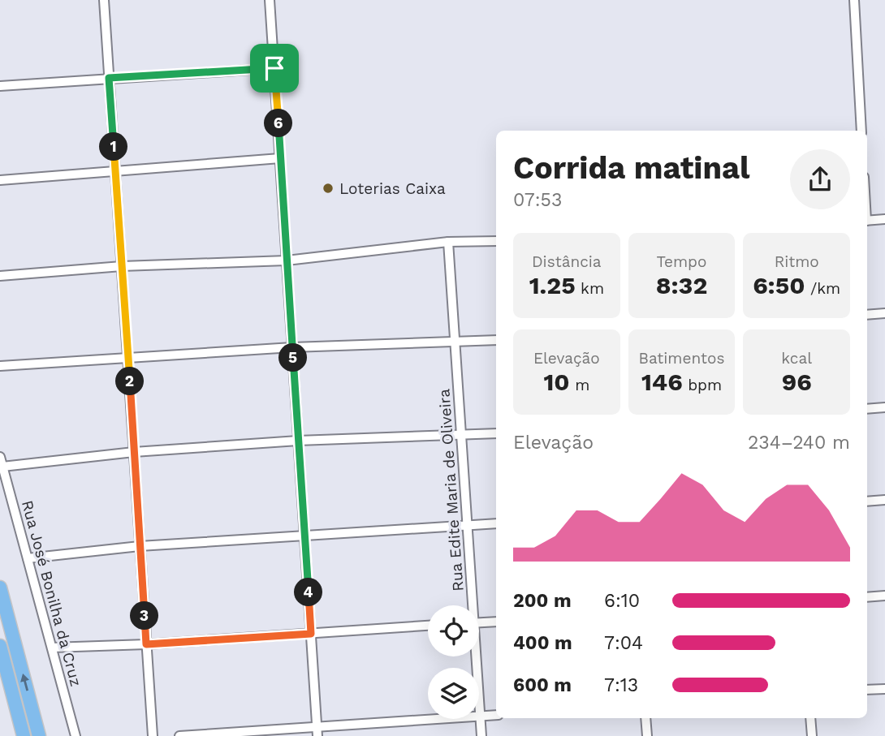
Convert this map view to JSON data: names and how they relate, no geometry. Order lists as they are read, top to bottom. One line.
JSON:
{"streets":{"street":["Rua Edite Maria de Oliveira","Rua José Bonilha da Cruz"]},"places":["Loterias Caixa"],"page":{"pins":["6","1","5","2","4","3"],"heading":["Corrida matinal","07:53"],"stats":[["Distância","1.25 km"],["Tempo","8:32"],["Ritmo","6:50 /km"],["Elevação","10 m"],["Batimentos","146 bpm"],["kcal","96"]],"chart":["Elevação","234–240 m"],"list":[{"name":"200 m","note":"6:10"},{"name":"400 m","note":"7:04"},{"name":"600 m","note":"7:13"}]}}
